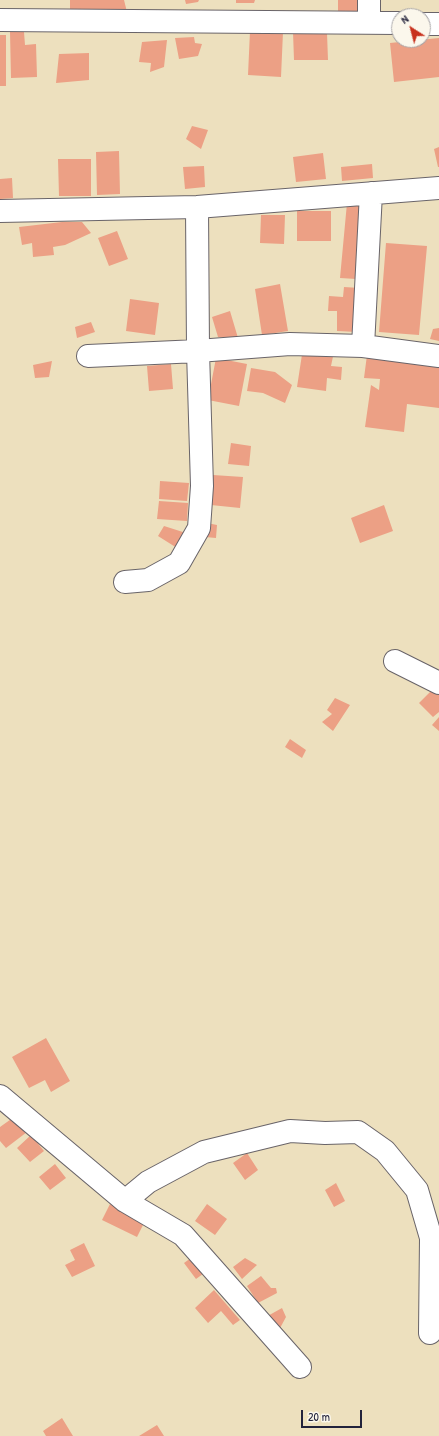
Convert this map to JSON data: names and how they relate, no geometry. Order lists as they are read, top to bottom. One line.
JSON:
{"scale_bar":"20 m","north":"top left"}
